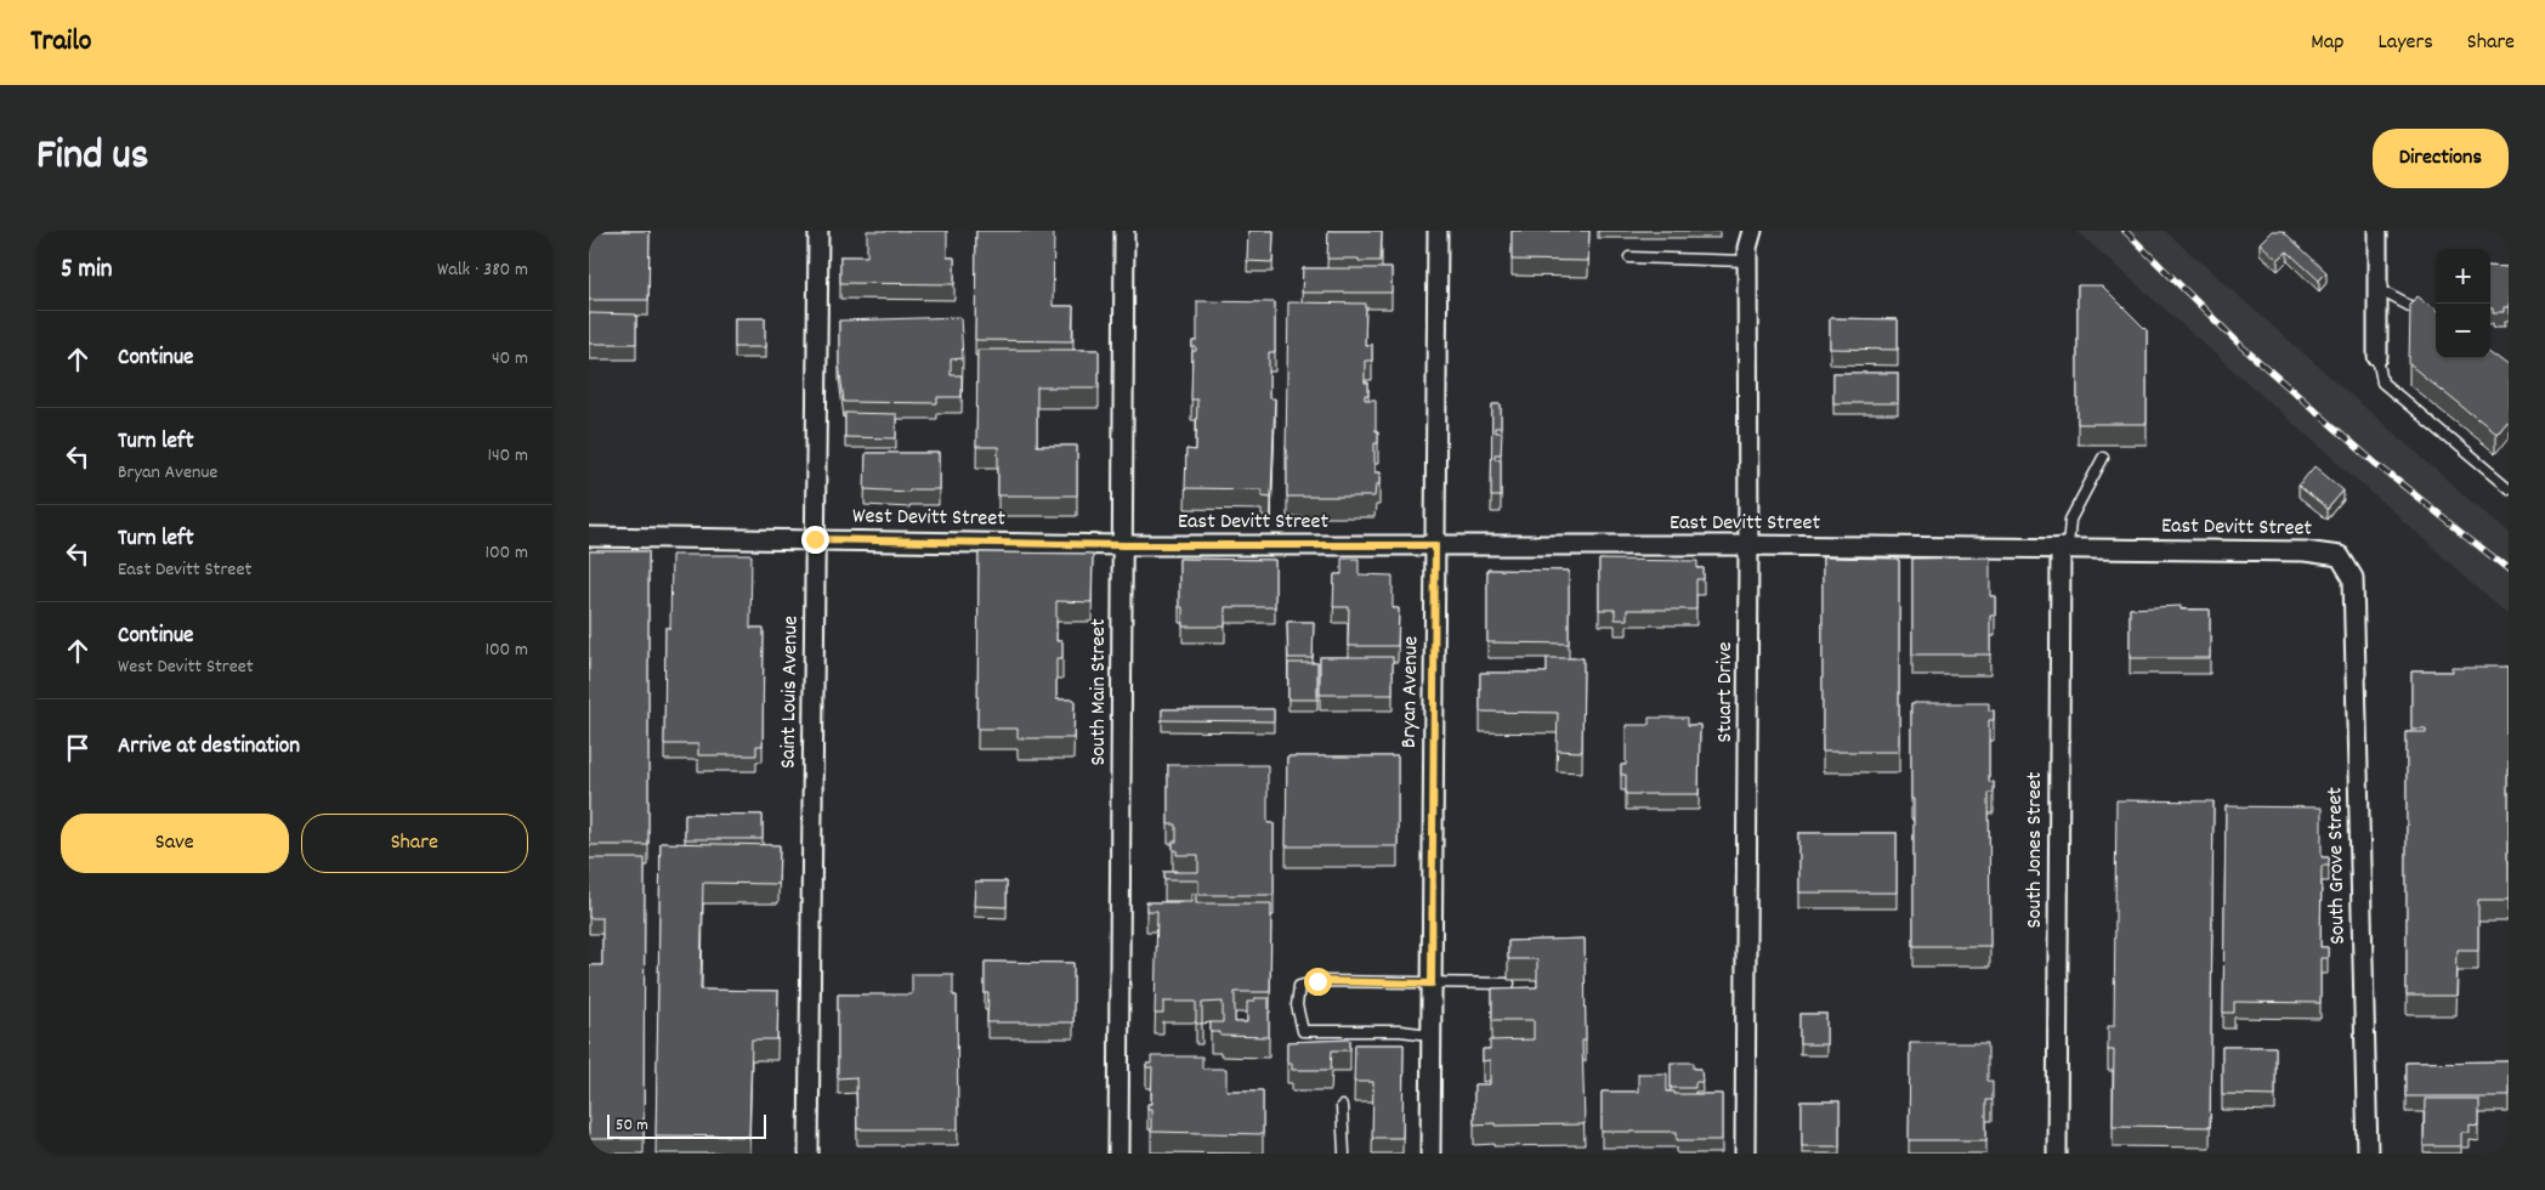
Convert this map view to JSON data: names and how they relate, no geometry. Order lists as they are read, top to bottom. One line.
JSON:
{"streets":{"street":["West Devitt Street","East Devitt Street","Saint Louis Avenue","South Main Street","Bryan Avenue","Stuart Drive","South Jones Street","South Grove Street"]},"crossings":[["West Devitt Street","East Devitt Street"],["West Devitt Street","Saint Louis Avenue"],["West Devitt Street","South Main Street"],["East Devitt Street","South Main Street"],["East Devitt Street","Bryan Avenue"],["East Devitt Street","Stuart Drive"],["East Devitt Street","South Jones Street"],["East Devitt Street","South Grove Street"]],"scale_bar":"50 m","page":{"header":"Trailo","nav":["Map","Layers","Share"],"title":"Find us","buttons":["Directions",["Save","Share"]],"heading":["5 min","Walk · 380 m"],"map_buttons":["+","−"],"list":[["Continue","40 m"],["Turn left","Bryan Avenue","140 m"],["Turn left","East Devitt Street","100 m"],["Continue","West Devitt Street","100 m"],"Arrive at destination"],"scale":"50 m"}}
